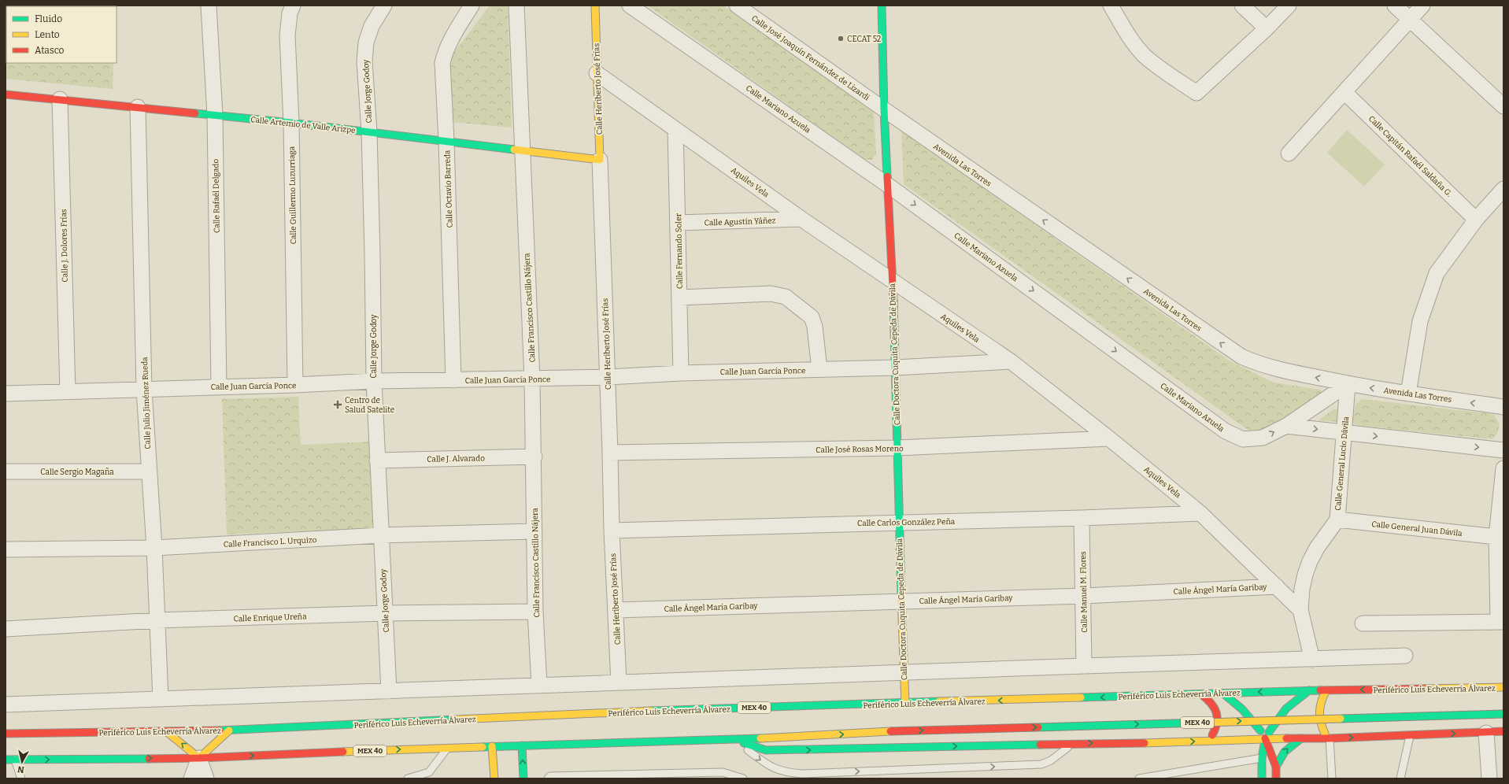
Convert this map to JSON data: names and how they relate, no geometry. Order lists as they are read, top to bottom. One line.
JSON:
{"streets":{"main road":["Calle Heriberto José Frías","Calle Artemio de Valle Arizpe","Calle Doctora Cuquita Cepeda de Dávila","Periférico Luis Echeverría Álvarez","MEX 40"],"street":["Calle José Joaquín Fernández de Lizardi","Calle Jorge Godoy","Calle Mariano Azuela","Calle Capitán Rafaél Saldaña G.","Avenida Las Torres","Aquiles Vela","Calle Octavio Barreda","Calle Guillermo Luzurriaga","Calle Rafaél Delgado","Calle Agustín Yáñez","Calle J. Dolores Frías","Calle Fernando Soler","Calle Francisco Castillo Nájera","Calle Juan García Ponce","Calle Julio Jiménez Rueda","Calle José Rosas Moreno","Calle J. Alvarado","Calle General Lucio Dávila","Calle Sergio Magaña","Calle Carlos González Peña","Calle General Juan Dávila","Calle Francisco L. Urquizo","Calle Ángel María Garibay","Calle Manuel M. Flores","Calle Enrique Ureña"]},"crossings":[["Calle José Joaquín Fernández de Lizardi","Avenida Las Torres"],["Calle José Joaquín Fernández de Lizardi","Calle Doctora Cuquita Cepeda de Dávila"],["Calle Heriberto José Frías","Calle Artemio de Valle Arizpe"],["Calle Heriberto José Frías","Aquiles Vela"],["Calle Heriberto José Frías","Calle Juan García Ponce"],["Calle Heriberto José Frías","Calle José Rosas Moreno"],["Calle Heriberto José Frías","Calle Carlos González Peña"],["Calle Heriberto José Frías","Calle Ángel María Garibay"],["Calle Jorge Godoy","Calle Artemio de Valle Arizpe"],["Calle Jorge Godoy","Calle Juan García Ponce"],["Calle Jorge Godoy","Calle J. Alvarado"],["Calle Jorge Godoy","Calle Francisco L. Urquizo"],["Calle Jorge Godoy","Calle Enrique Ureña"],["Calle Mariano Azuela","Avenida Las Torres"],["Calle Mariano Azuela","Calle Doctora Cuquita Cepeda de Dávila"],["Calle Mariano Azuela","Calle General Lucio Dávila"],["Calle Artemio de Valle Arizpe","Calle Octavio Barreda"],["Calle Artemio de Valle Arizpe","Calle Guillermo Luzurriaga"],["Calle Artemio de Valle Arizpe","Calle Rafaél Delgado"],["Calle Artemio de Valle Arizpe","Calle J. Dolores Frías"],["Calle Artemio de Valle Arizpe","Calle Francisco Castillo Nájera"],["Calle Artemio de Valle Arizpe","Calle Julio Jiménez Rueda"],["Avenida Las Torres","Calle Doctora Cuquita Cepeda de Dávila"],["Avenida Las Torres","Calle General Lucio Dávila"],["Aquiles Vela","Calle Agustín Yáñez"],["Aquiles Vela","Calle Fernando Soler"],["Aquiles Vela","Calle Doctora Cuquita Cepeda de Dávila"],["Aquiles Vela","Calle Juan García Ponce"],["Aquiles Vela","Calle José Rosas Moreno"],["Aquiles Vela","Calle General Lucio Dávila"],["Aquiles Vela","Calle Carlos González Peña"],["Aquiles Vela","Calle Ángel María Garibay"],["Calle Octavio Barreda","Calle Juan García Ponce"],["Calle Guillermo Luzurriaga","Calle Juan García Ponce"],["Calle Rafaél Delgado","Calle Juan García Ponce"],["Calle Agustín Yáñez","Calle Fernando Soler"],["Calle J. Dolores Frías","Calle Juan García Ponce"],["Calle Fernando Soler","Calle Juan García Ponce"],["Calle Francisco Castillo Nájera","Calle Juan García Ponce"],["Calle Francisco Castillo Nájera","Calle J. Alvarado"],["Calle Francisco Castillo Nájera","Calle Francisco L. Urquizo"],["Calle Francisco Castillo Nájera","Calle Enrique Ureña"],["Calle Doctora Cuquita Cepeda de Dávila","Calle Juan García Ponce"],["Calle Doctora Cuquita Cepeda de Dávila","Calle José Rosas Moreno"],["Calle Doctora Cuquita Cepeda de Dávila","Calle Carlos González Peña"],["Calle Doctora Cuquita Cepeda de Dávila","Calle Ángel María Garibay"],["Calle Doctora Cuquita Cepeda de Dávila","Periférico Luis Echeverría Álvarez"],["Calle Juan García Ponce","Calle Julio Jiménez Rueda"],["Calle Julio Jiménez Rueda","Calle Sergio Magaña"],["Calle Julio Jiménez Rueda","Calle Francisco L. Urquizo"],["Calle Julio Jiménez Rueda","Calle Enrique Ureña"],["Calle General Lucio Dávila","Calle General Juan Dávila"],["Calle Carlos González Peña","Calle Manuel M. Flores"],["Calle Ángel María Garibay","Calle Manuel M. Flores"]],"one_way":["Calle Mariano Azuela","Avenida Las Torres"],"places":{"other":["CECAT 52"],"health":["Centro de Salud Satelite"]},"legend":["Fluido","Lento","Atasco"],"north":"bottom"}
